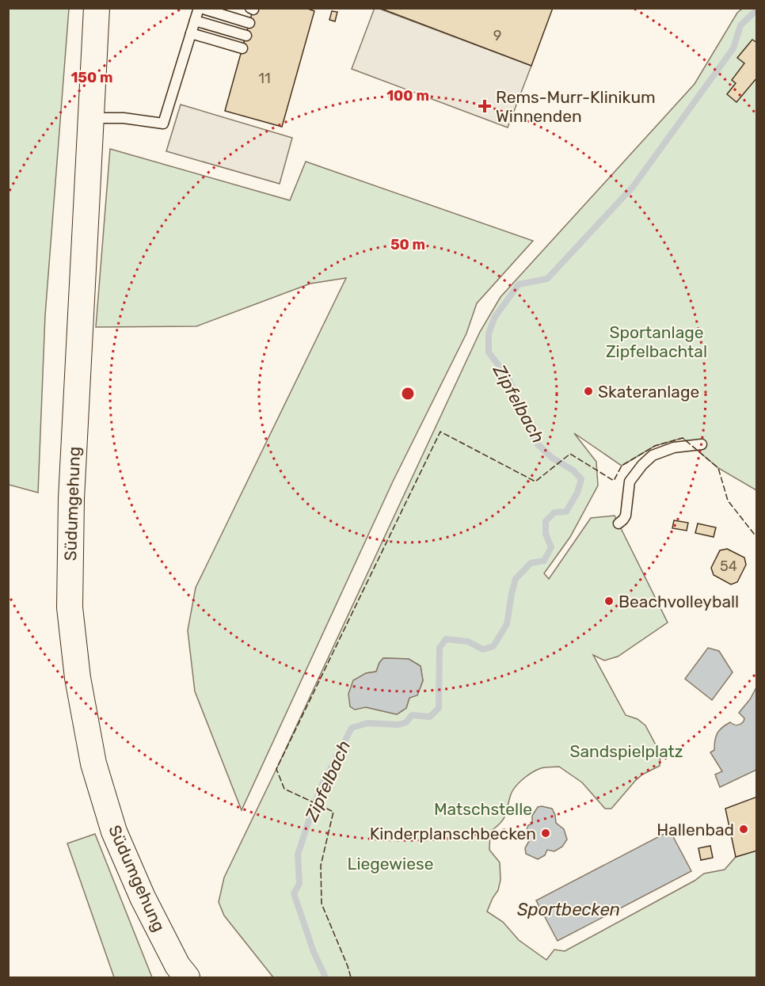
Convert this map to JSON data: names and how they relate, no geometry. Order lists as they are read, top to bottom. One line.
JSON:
{"streets":{"main road":["Südumgehung"]},"water":["Zipfelbach","Sportbecken"],"parks":["Sportanlage Zipfelbachtal","Sandspielplatz","Matschstelle","Liegewiese"],"places":{"health":["Rems-Murr-Klinikum Winnenden"],"other":["Skateranlage","Beachvolleyball","Hallenbad","Kinderplanschbecken"]},"house_numbers":["9","11","54"],"rings":["150 m","100 m","50 m"]}
